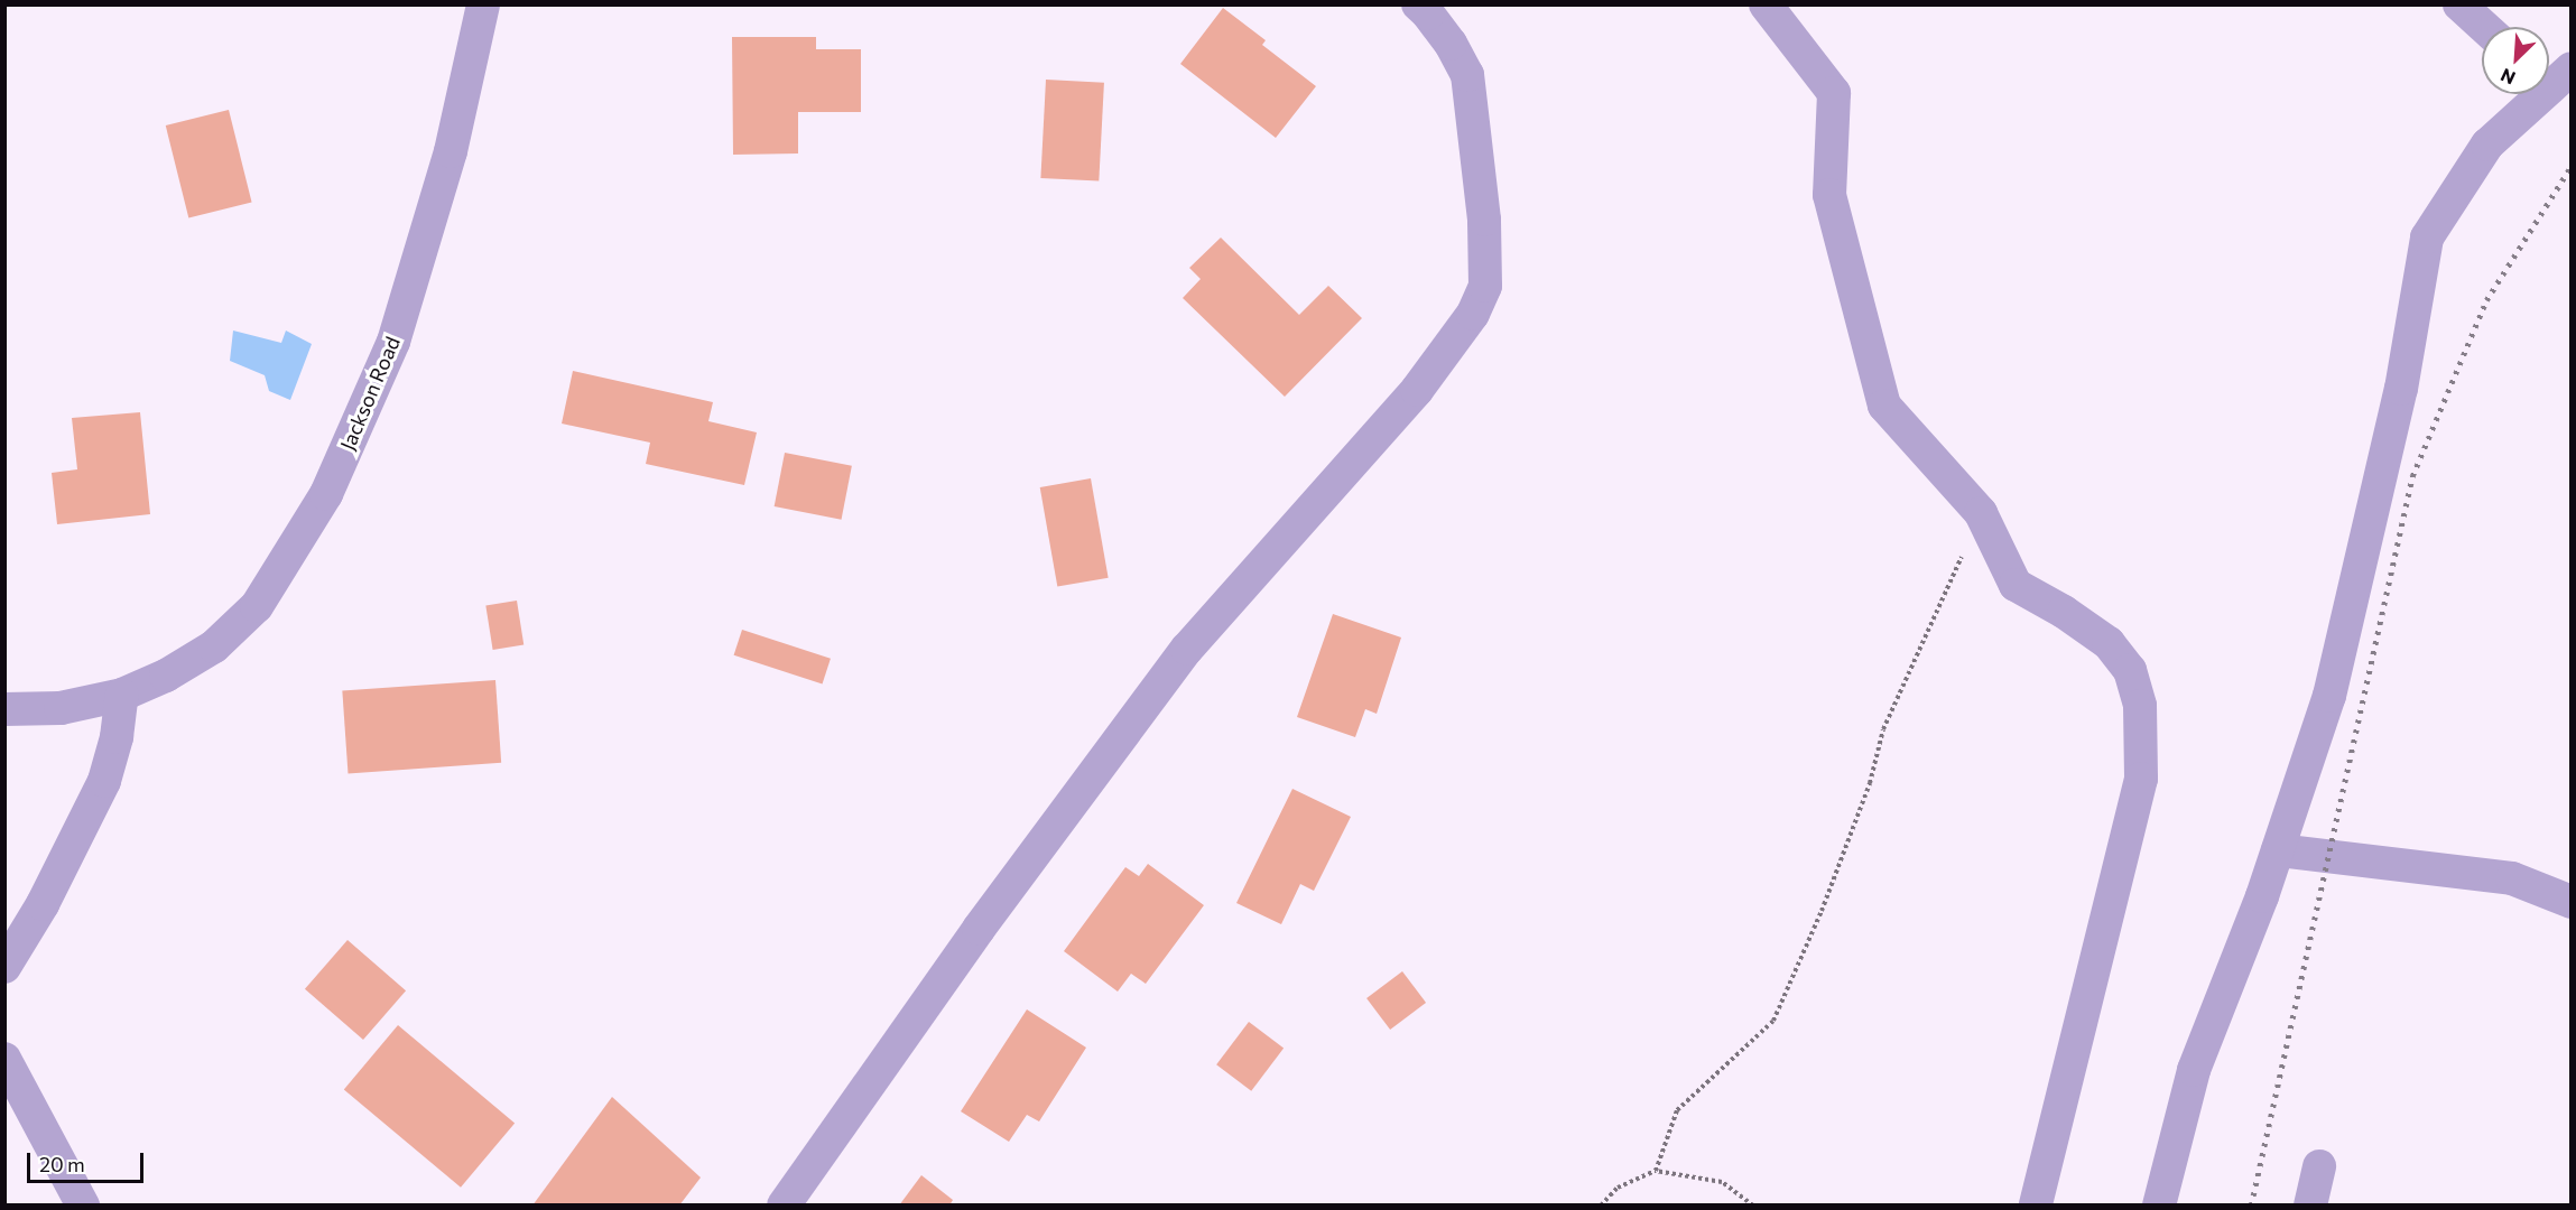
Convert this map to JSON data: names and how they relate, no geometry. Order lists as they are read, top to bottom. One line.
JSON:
{"streets":{"street":["Jackson Road"]},"scale_bar":"20 m","north":"bottom left"}
